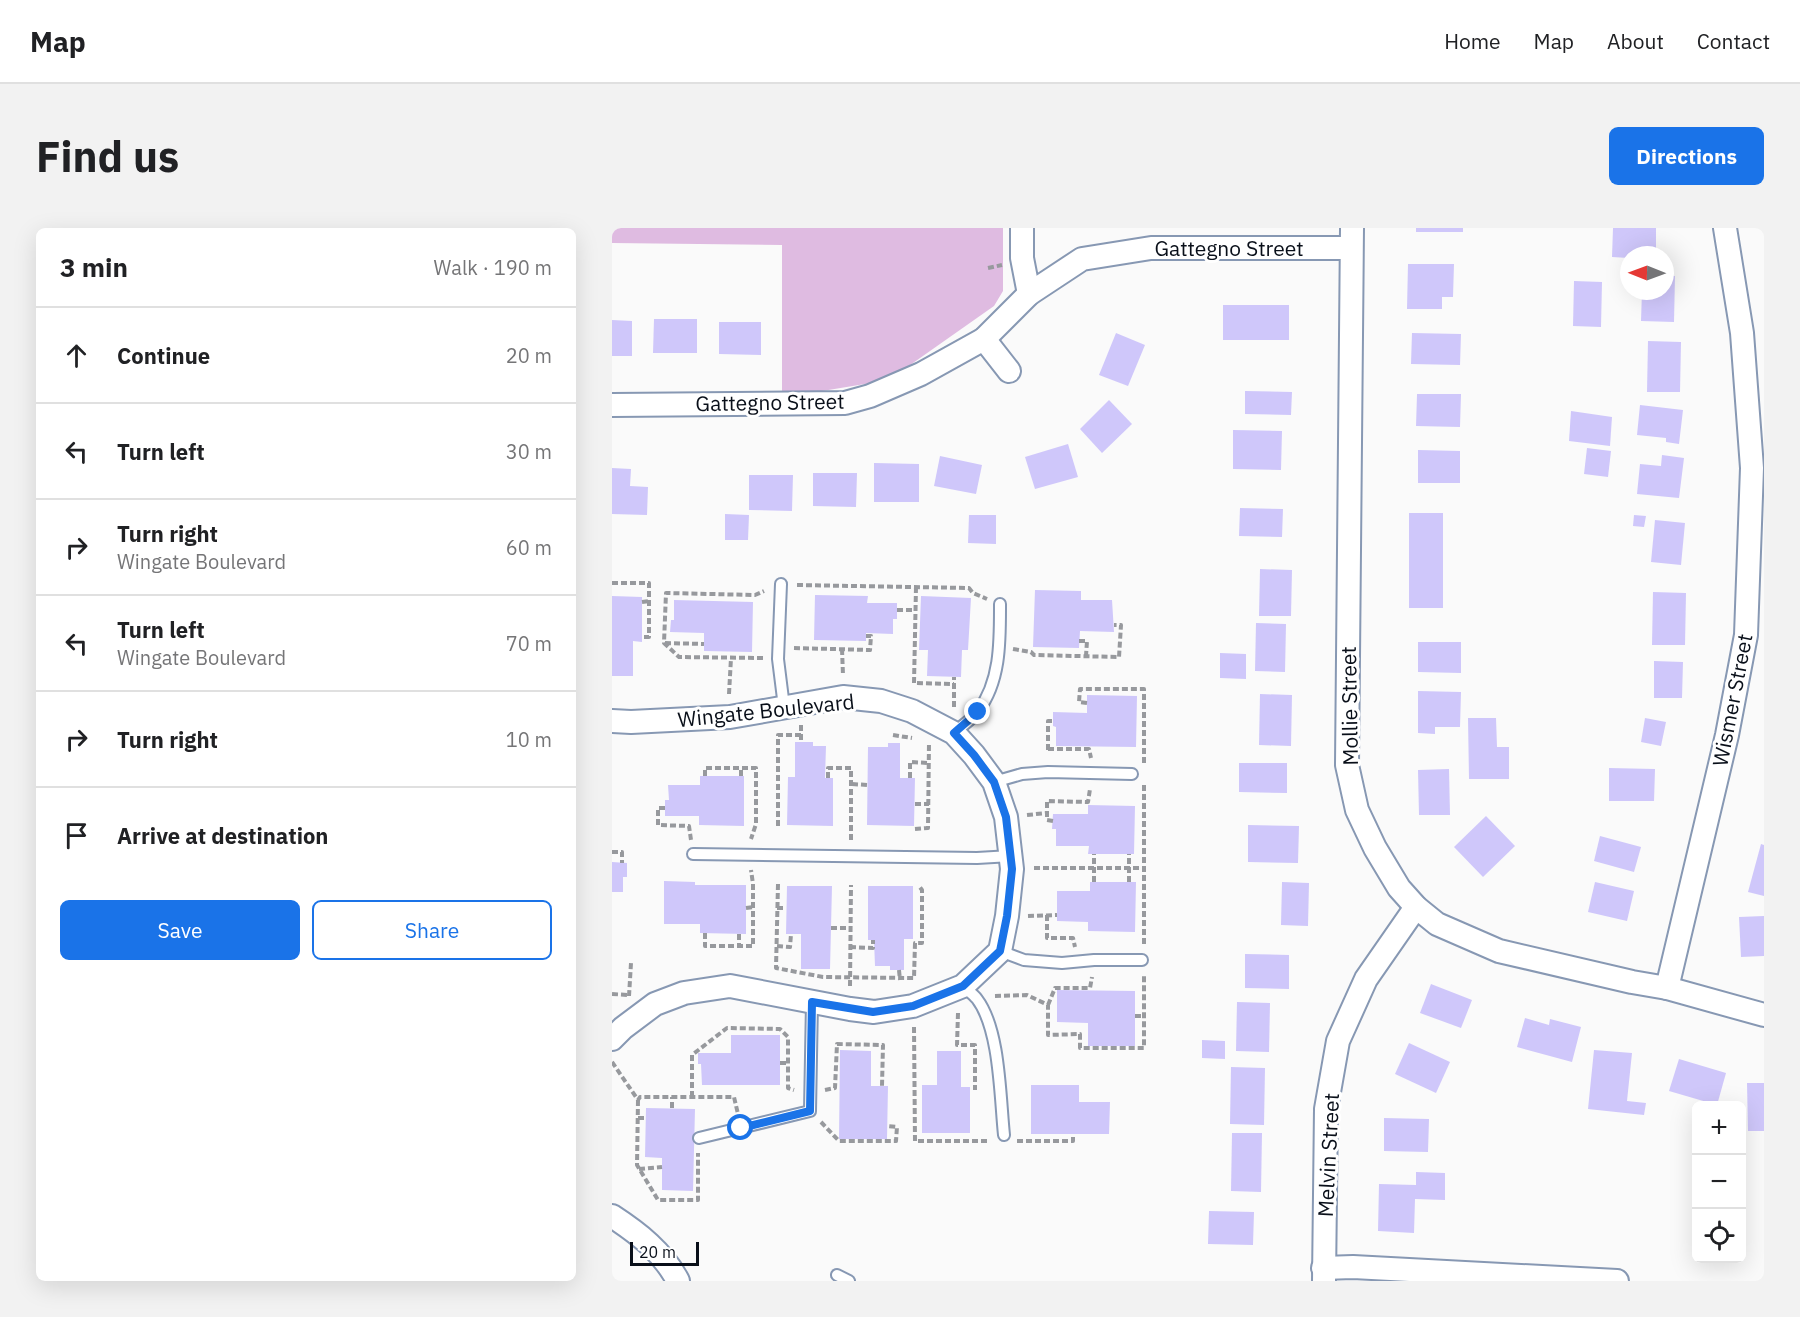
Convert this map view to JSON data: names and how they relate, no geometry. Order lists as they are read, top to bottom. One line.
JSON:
{"streets":{"street":["Gattegno Street","Wismer Street","Mollie Street","Wingate Boulevard","Melvin Street"]},"crossings":[["Gattegno Street","Mollie Street"],["Wismer Street","Mollie Street"],["Mollie Street","Melvin Street"]],"scale_bar":"20 m","north":"left","page":{"header":"Map","nav":["Home","Map","About","Contact"],"buttons":["Directions",["Save","Share"]],"title":"Find us","heading":["3 min","Walk · 190 m"],"list":[["Continue","20 m"],["Turn left","30 m"],["Turn right","Wingate Boulevard","60 m"],["Turn left","Wingate Boulevard","70 m"],["Turn right","10 m"],"Arrive at destination"],"map_buttons":["+","−"],"scale":"20 m"}}
